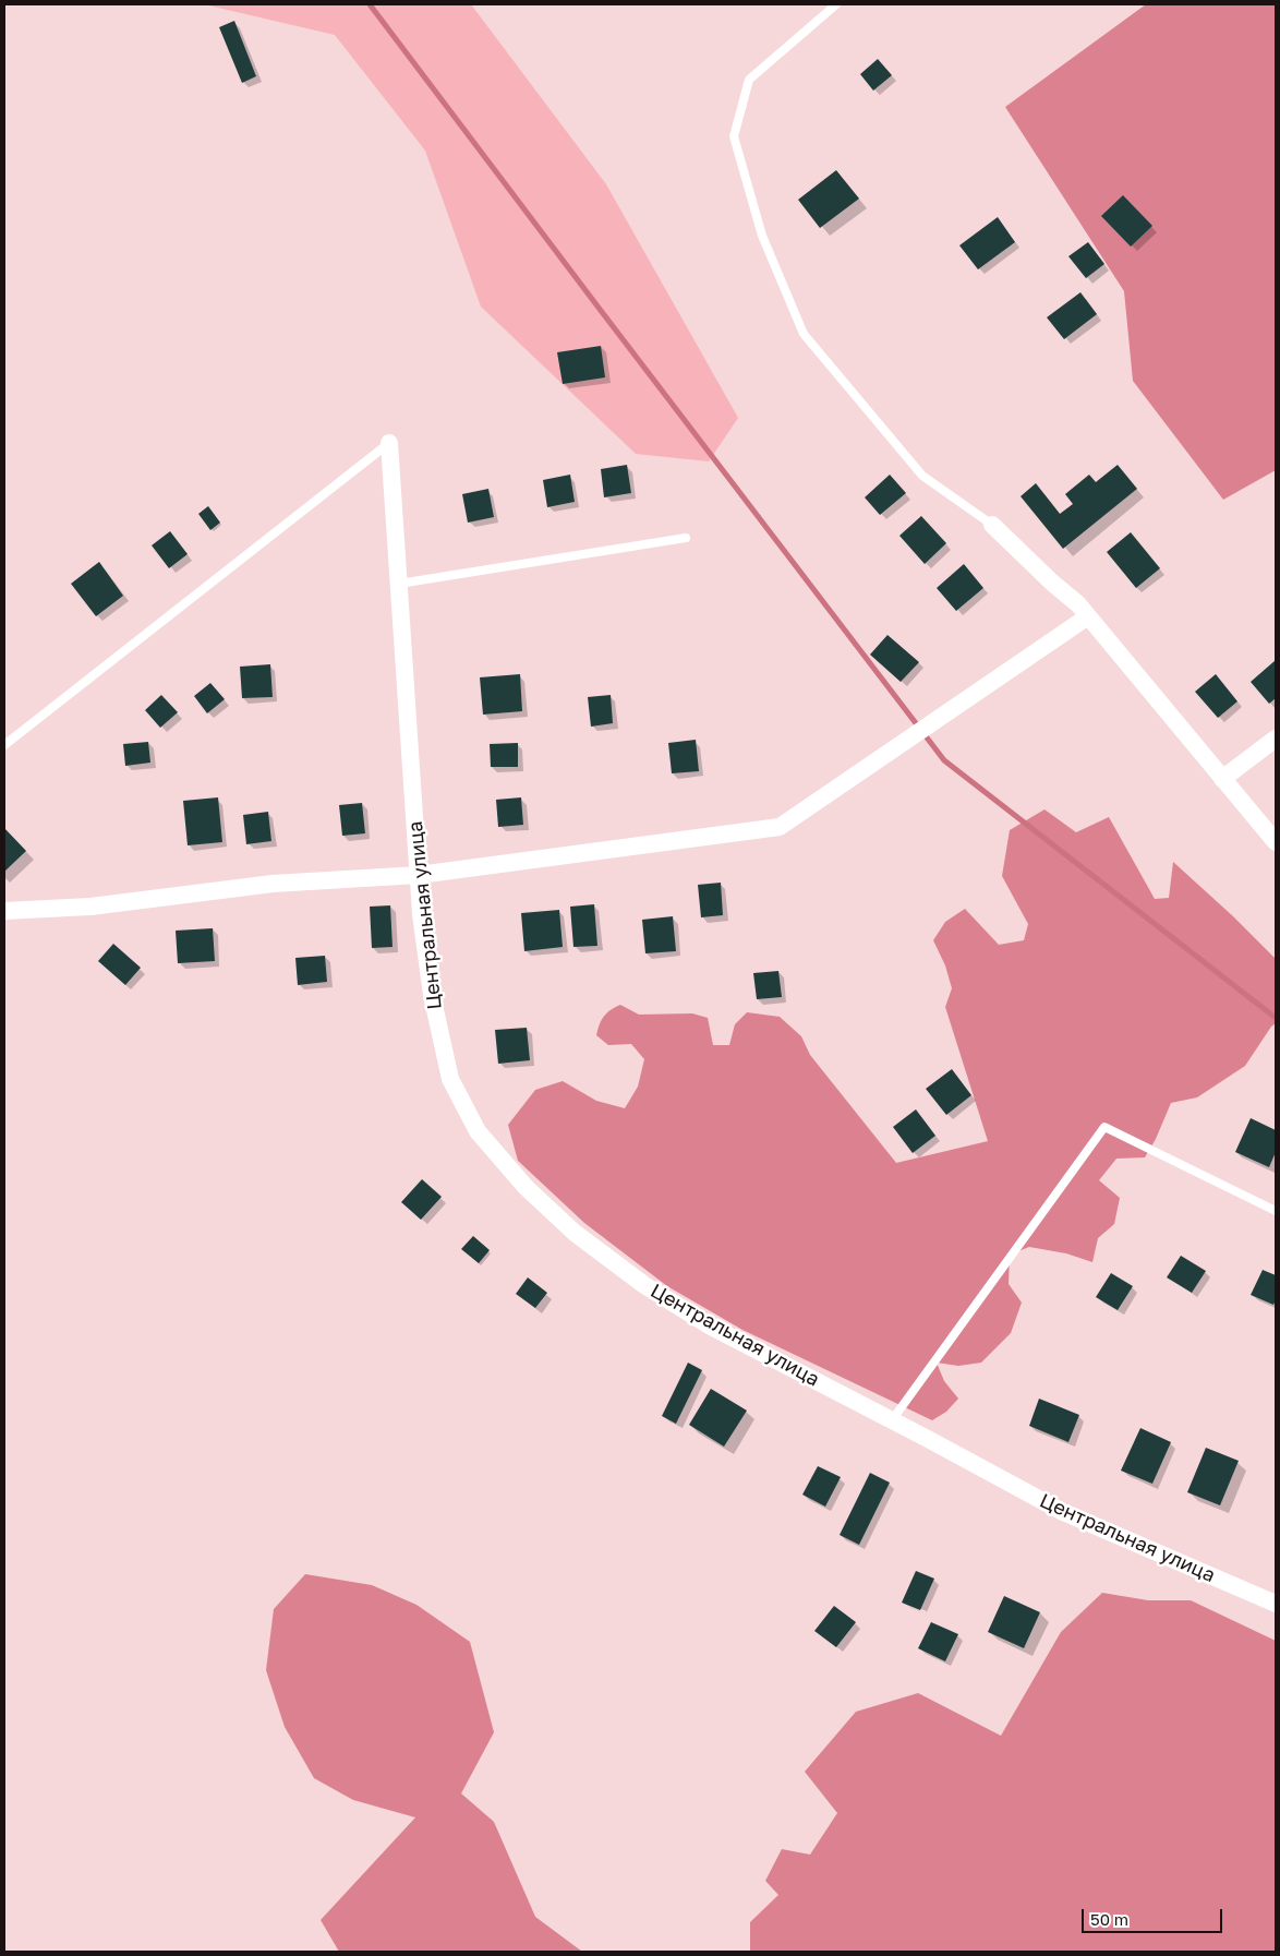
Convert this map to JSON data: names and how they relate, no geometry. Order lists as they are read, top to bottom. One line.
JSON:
{"streets":{"street":["Центральная улица"]},"scale_bar":"50 m"}
